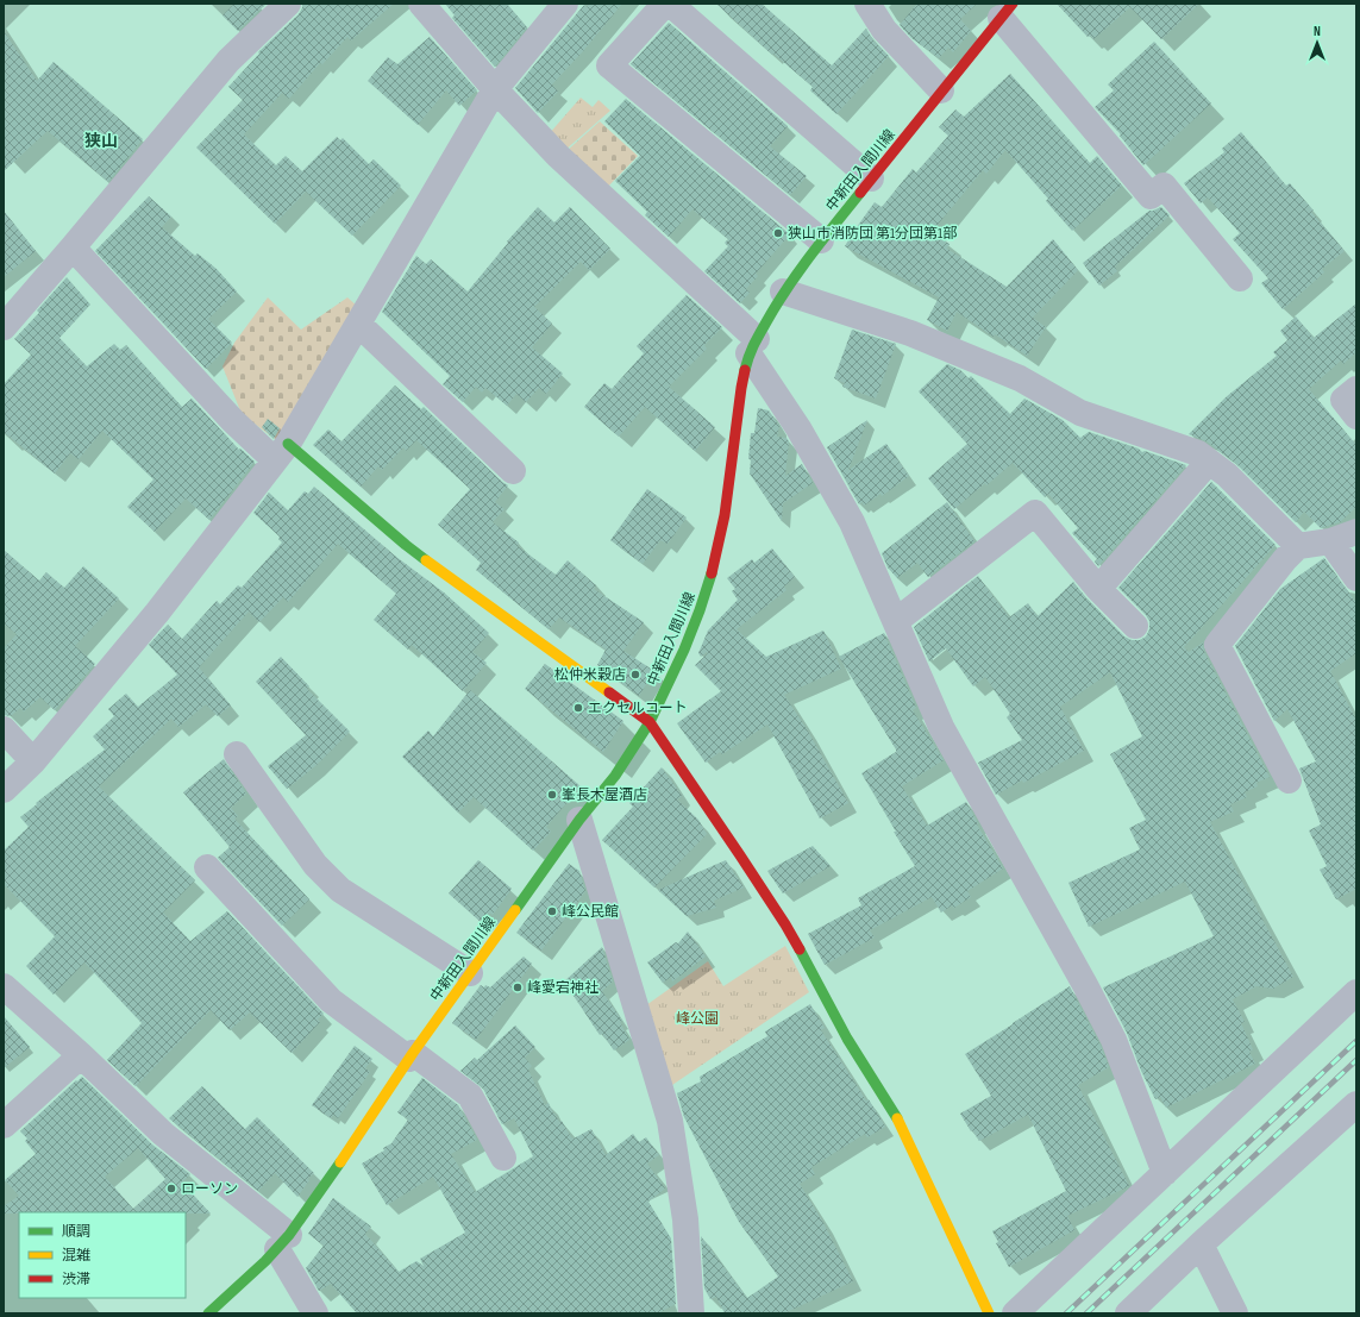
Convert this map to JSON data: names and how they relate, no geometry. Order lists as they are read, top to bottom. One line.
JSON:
{"streets":{"main road":["中新田入間川線"]},"districts":["狭山"],"parks":["峰公園"],"places":["狭山市消防団 第1分団第1部","松仲米穀店","エクセルコート","峯長木屋酒店","峰公民館","峰愛宕神社","ローソン"],"legend":["順調","混雑","渋滞"],"north":"top"}
